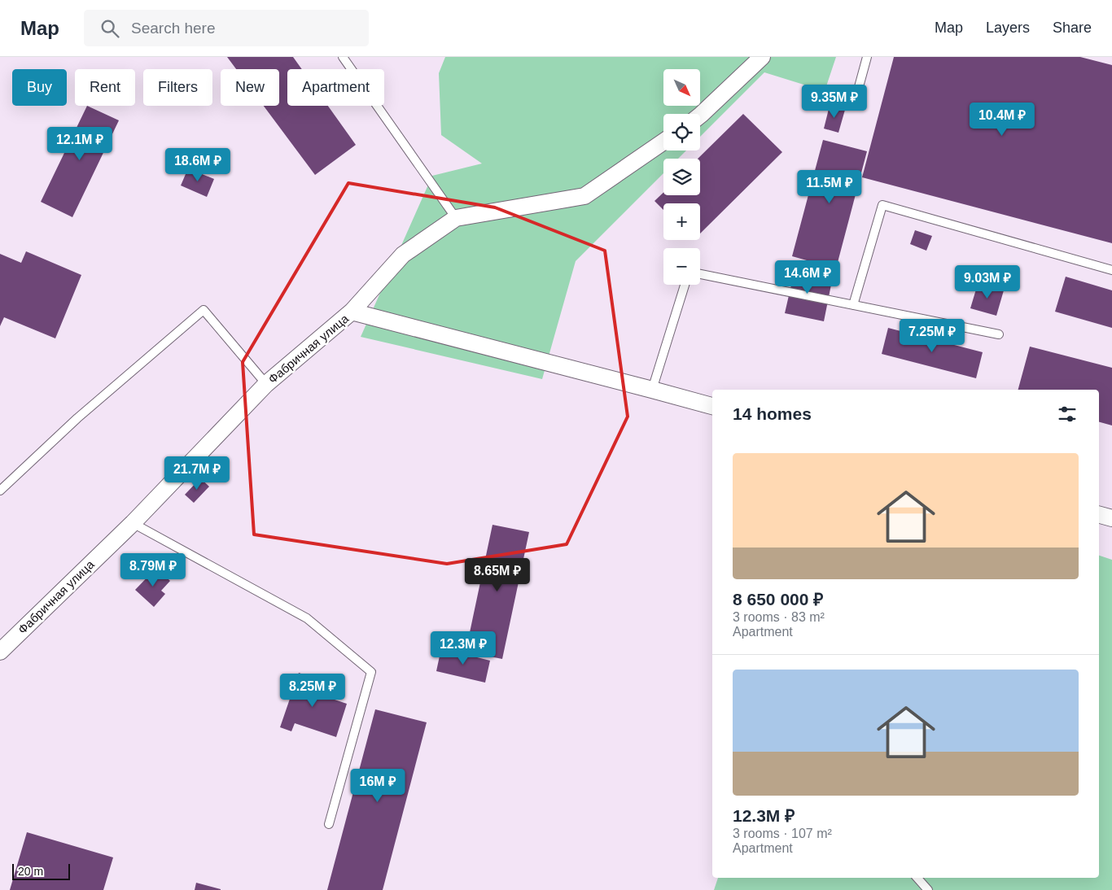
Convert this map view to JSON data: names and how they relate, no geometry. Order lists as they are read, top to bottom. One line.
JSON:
{"streets":{"street":["Фабричная улица"]},"scale_bar":"20 m","north":"bottom right","page":{"header":"Map","search":"Search here","nav":["Map","Layers","Share"],"map_buttons":["+","−"],"chip":["Buy","Rent","Filters","New","Apartment"],"price":["9.35M ₽","10.4M ₽","12.1M ₽","18.6M ₽","11.5M ₽","14.6M ₽","9.03M ₽","7.25M ₽","21.7M ₽","8.79M ₽","8.65M ₽","12.3M ₽","8.25M ₽","16M ₽"],"heading":"14 homes","list":[{"name":"8 650 000 ₽","note":"3 rooms · 83 m² · Apartment"},{"name":"12.3M ₽","note":"3 rooms · 107 m² · Apartment"}],"scale":"20 m"}}
